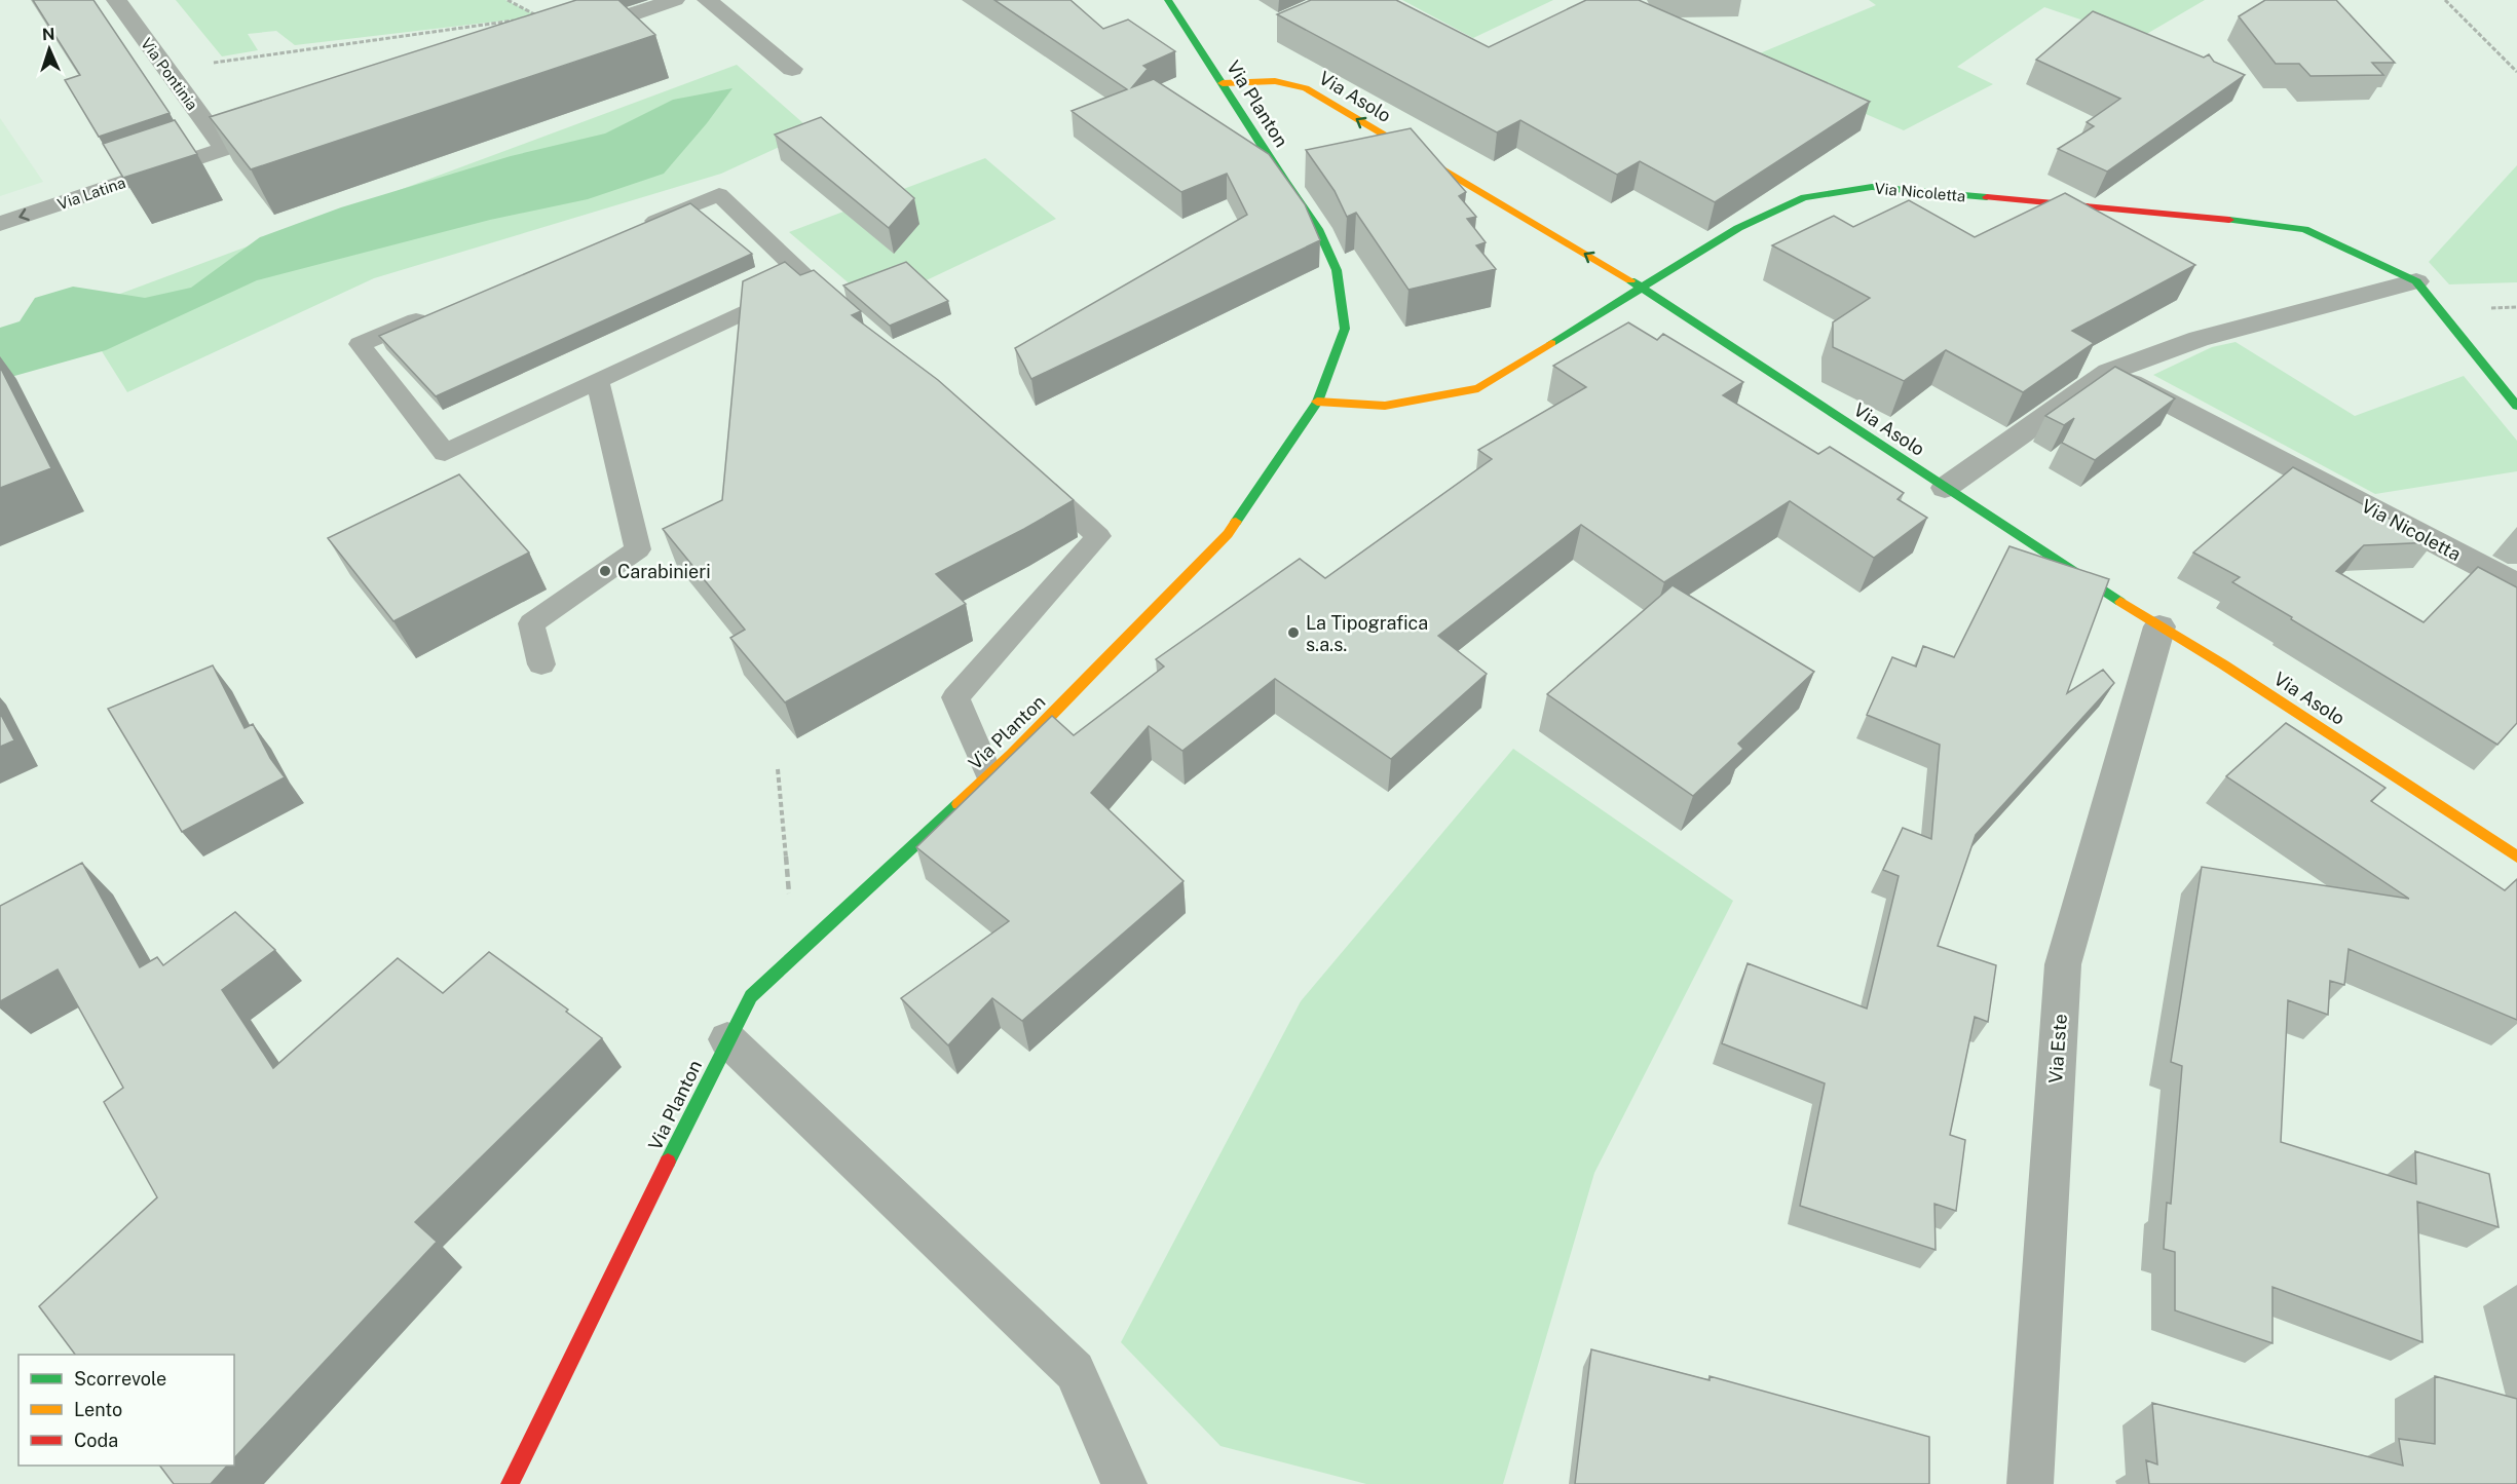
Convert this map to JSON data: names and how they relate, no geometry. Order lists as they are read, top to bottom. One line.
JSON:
{"streets":{"street":["Via Pontinia","Via Asolo","Via Planton","Via Nicoletta","Via Latina","Via Este"]},"crossings":[["Via Pontinia","Via Latina"],["Via Asolo","Via Planton"],["Via Asolo","Via Nicoletta"],["Via Asolo","Via Este"],["Via Planton","Via Nicoletta"]],"one_way":["Via Latina"],"places":["Carabinieri","La Tipografica s.a.s."],"legend":["Scorrevole","Lento","Coda"],"north":"top"}
